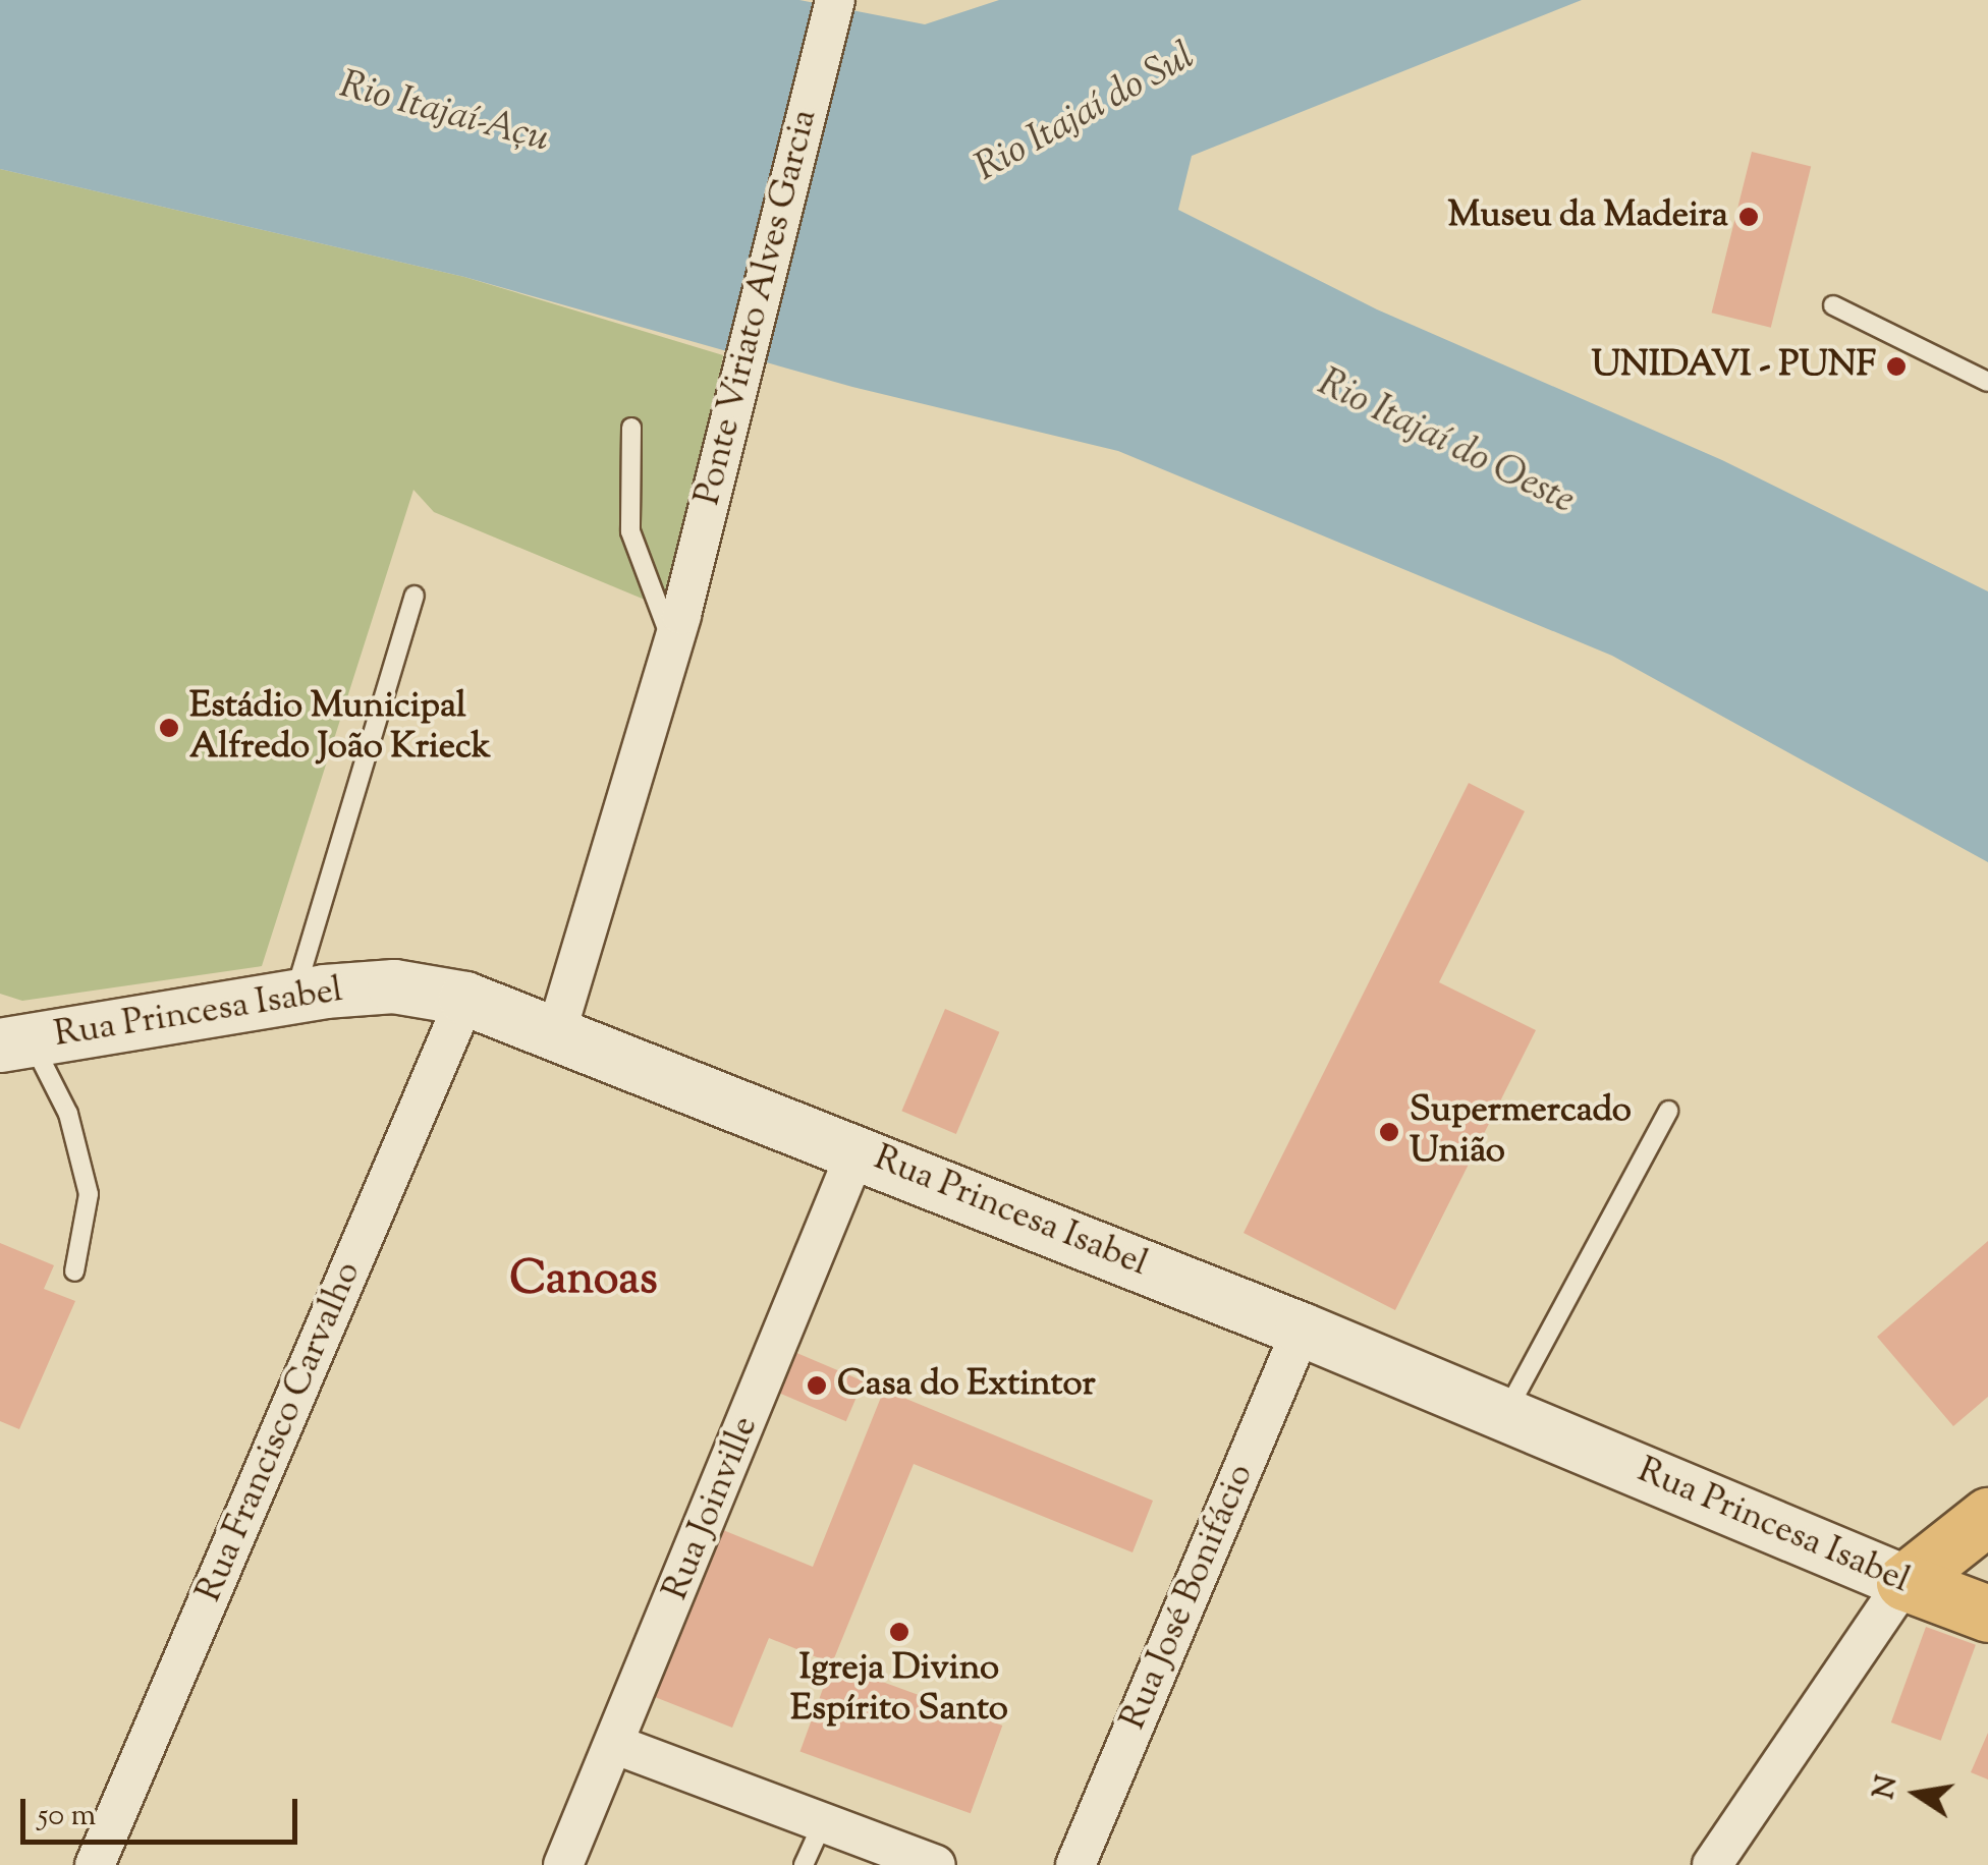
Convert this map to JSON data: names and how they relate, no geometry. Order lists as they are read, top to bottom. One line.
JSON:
{"streets":{"main road":["Rua Princesa Isabel"],"street":["Ponte Viriato Alves Garcia","Rua Francisco Carvalho","Rua Joinville","Rua José Bonifácio"]},"crossings":[["Ponte Viriato Alves Garcia","Rua Princesa Isabel"],["Rua Princesa Isabel","Rua Francisco Carvalho"],["Rua Princesa Isabel","Rua Joinville"],["Rua Princesa Isabel","Rua José Bonifácio"]],"districts":["Canoas"],"water":["Rio Itajaí-Açu","Rio Itajaí do Sul","Rio Itajaí do Oeste"],"places":["Museu da Madeira","UNIDAVI - PUNF","Estádio Municipal Alfredo João Krieck","Supermercado União","Casa do Extintor","Igreja Divino Espírito Santo"],"scale_bar":"50 m","north":"left"}
